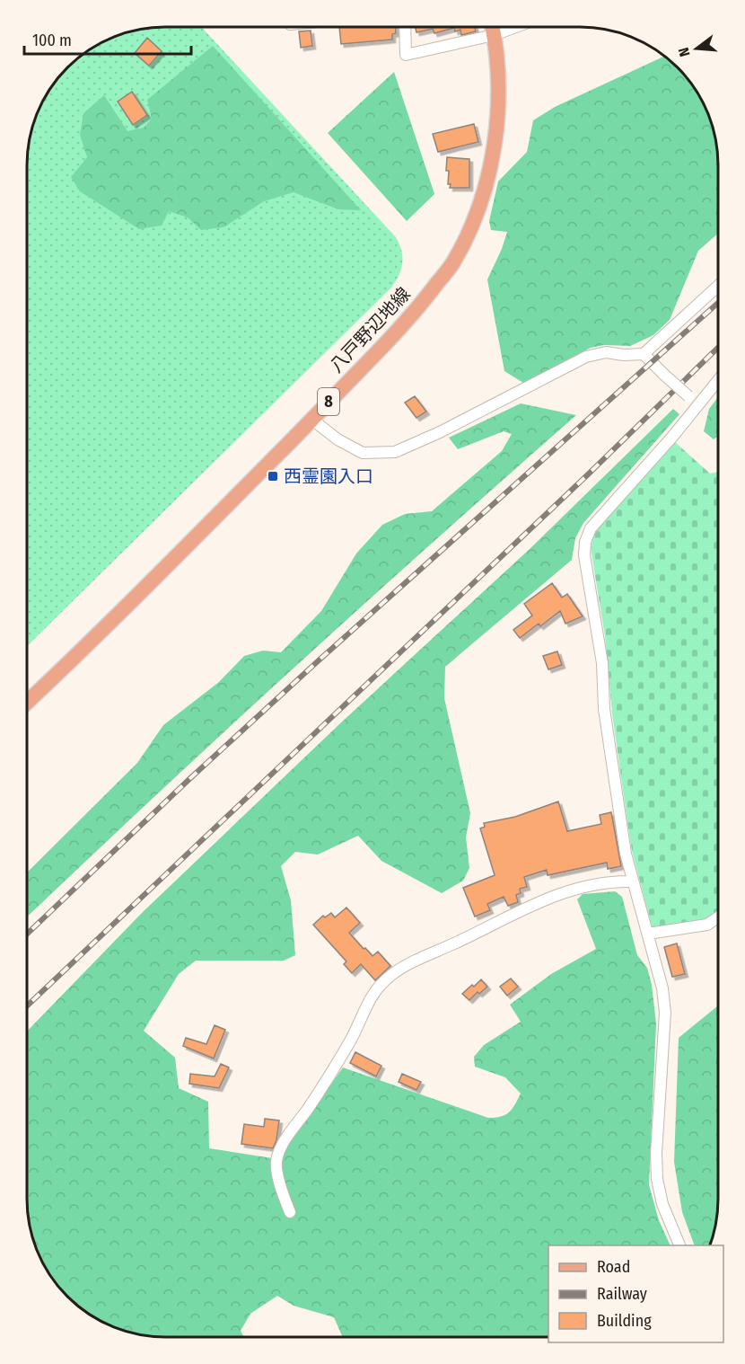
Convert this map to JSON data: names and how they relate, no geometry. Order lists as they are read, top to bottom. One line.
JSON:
{"streets":{"main road":["八戸野辺地線","8"]},"places":{"transit":["西霊園入口"]},"legend":["Road","Railway","Building"],"scale_bar":"100 m","north":"left"}
